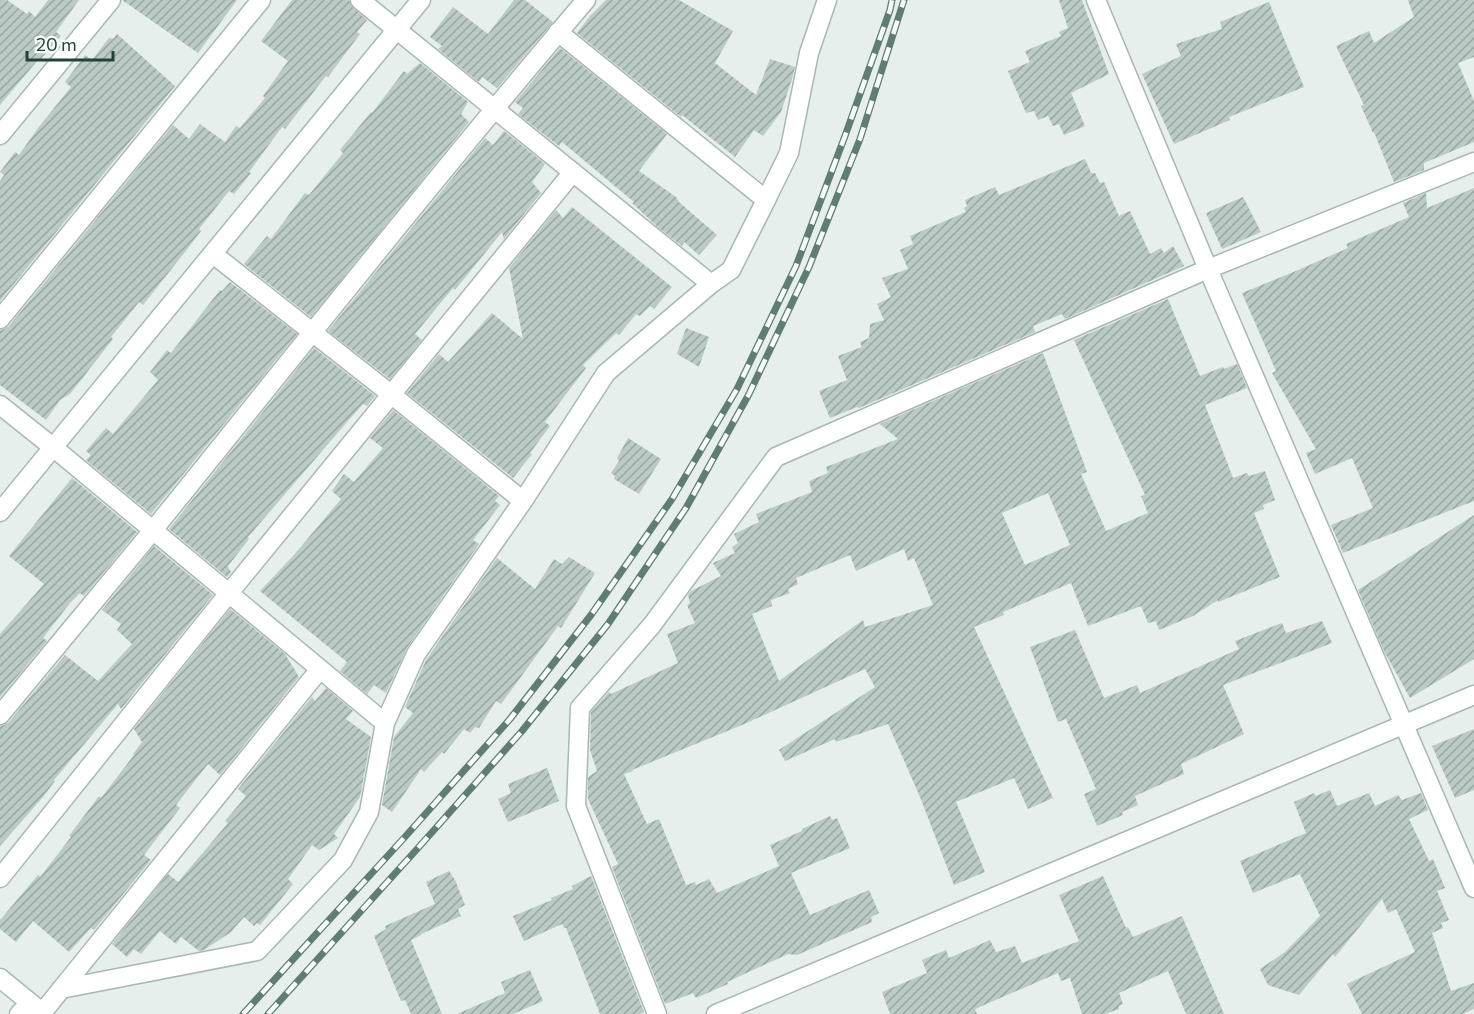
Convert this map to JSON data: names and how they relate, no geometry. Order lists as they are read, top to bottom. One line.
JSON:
{"scale_bar":"20 m"}
